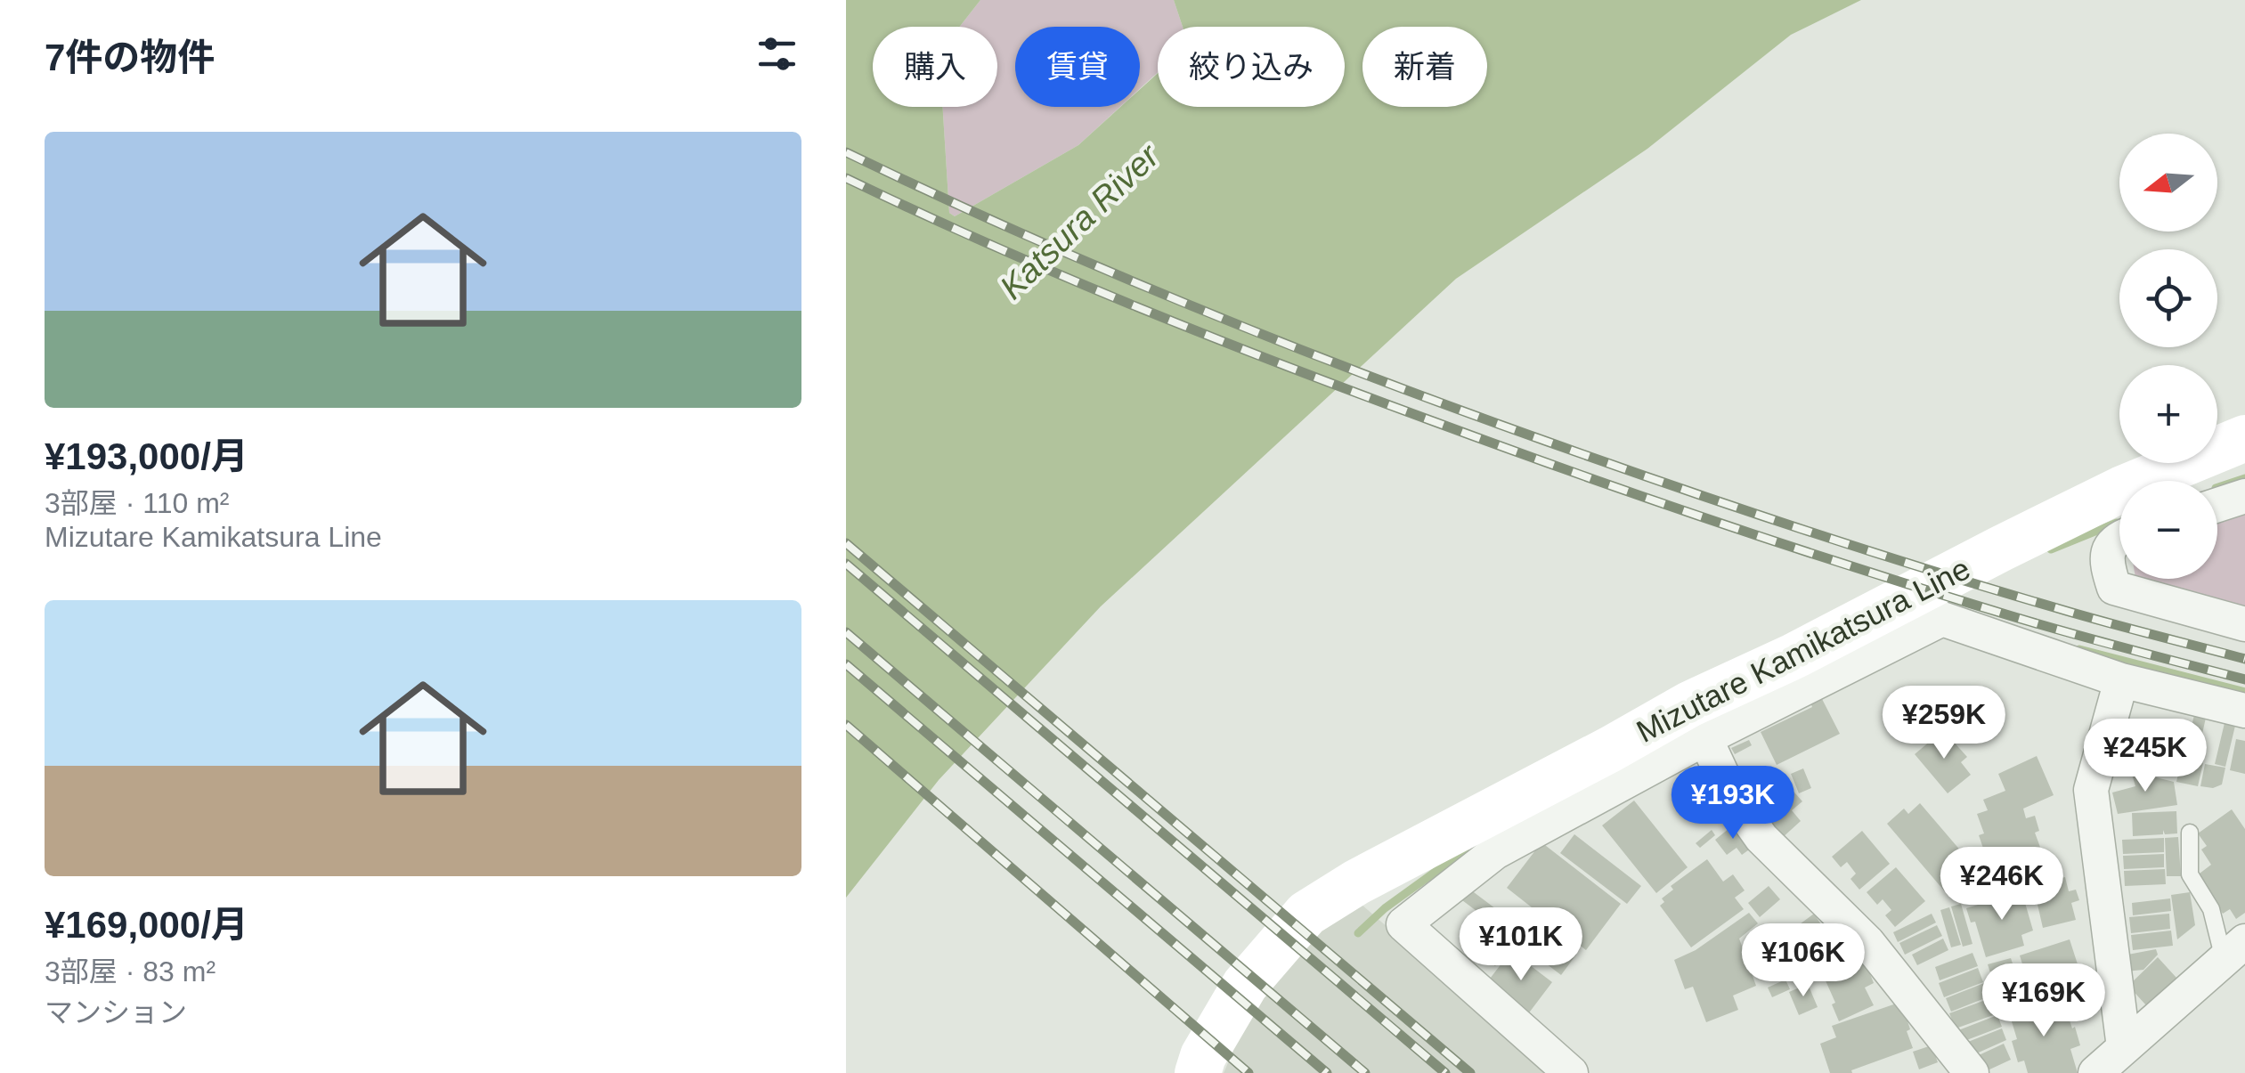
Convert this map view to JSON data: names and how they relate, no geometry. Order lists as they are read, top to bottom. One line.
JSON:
{"streets":{"main road":["Mizutare Kamikatsura Line"]},"water":["Katsura River"],"north":"left","page":{"heading":"7件の物件","chip":["購入","賃貸","絞り込み","新着"],"list":[{"name":"¥193,000/月","note":"3部屋 · 110 m² · Mizutare Kamikatsura Line"},{"name":"¥169,000/月","note":"3部屋 · 83 m² · マンション"}],"map_buttons":["+","−"],"price":["¥259K","¥245K","¥193K","¥246K","¥101K","¥106K","¥169K"]}}
